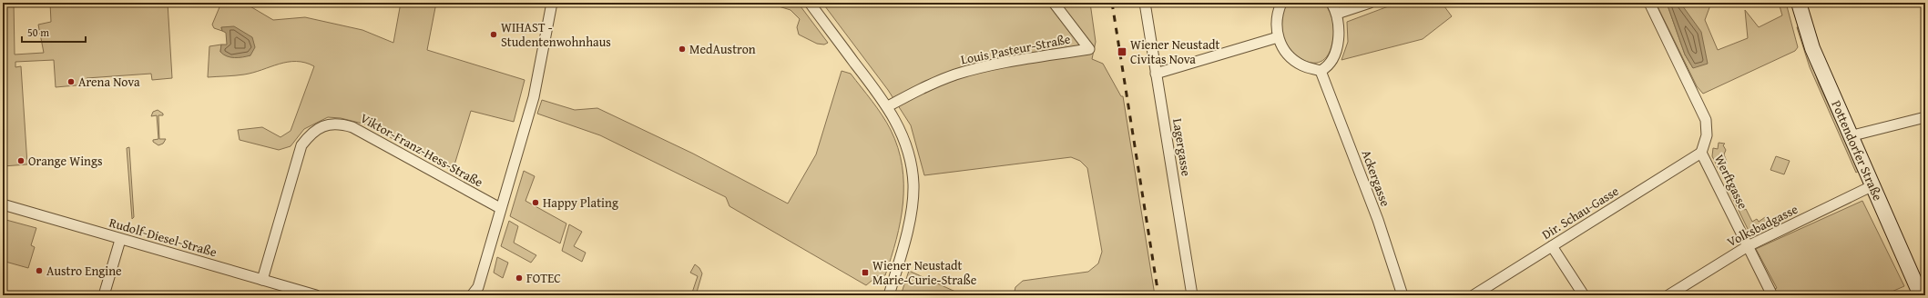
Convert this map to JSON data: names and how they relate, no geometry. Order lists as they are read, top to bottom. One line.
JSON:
{"streets":{"main road":["Pottendorfer Straße"],"street":["Louis Pasteur-Straße","Lagergasse","Viktor-Franz-Hess-Straße","Ackergasse","Werftgasse","Dir. Schau-Gasse","Volksbadgasse","Rudolf-Diesel-Straße"]},"crossings":[["Viktor-Franz-Hess-Straße","Rudolf-Diesel-Straße"],["Pottendorfer Straße","Volksbadgasse"],["Werftgasse","Dir. Schau-Gasse"],["Werftgasse","Volksbadgasse"]],"places":{"other":["WIHAST - Studentenwohnhaus","MedAustron","Arena Nova","Orange Wings","Happy Plating","Austro Engine","FOTEC"],"transit":["Wiener Neustadt Civitas Nova","Wiener Neustadt Marie-Curie-Straße"]},"scale_bar":"50 m"}
